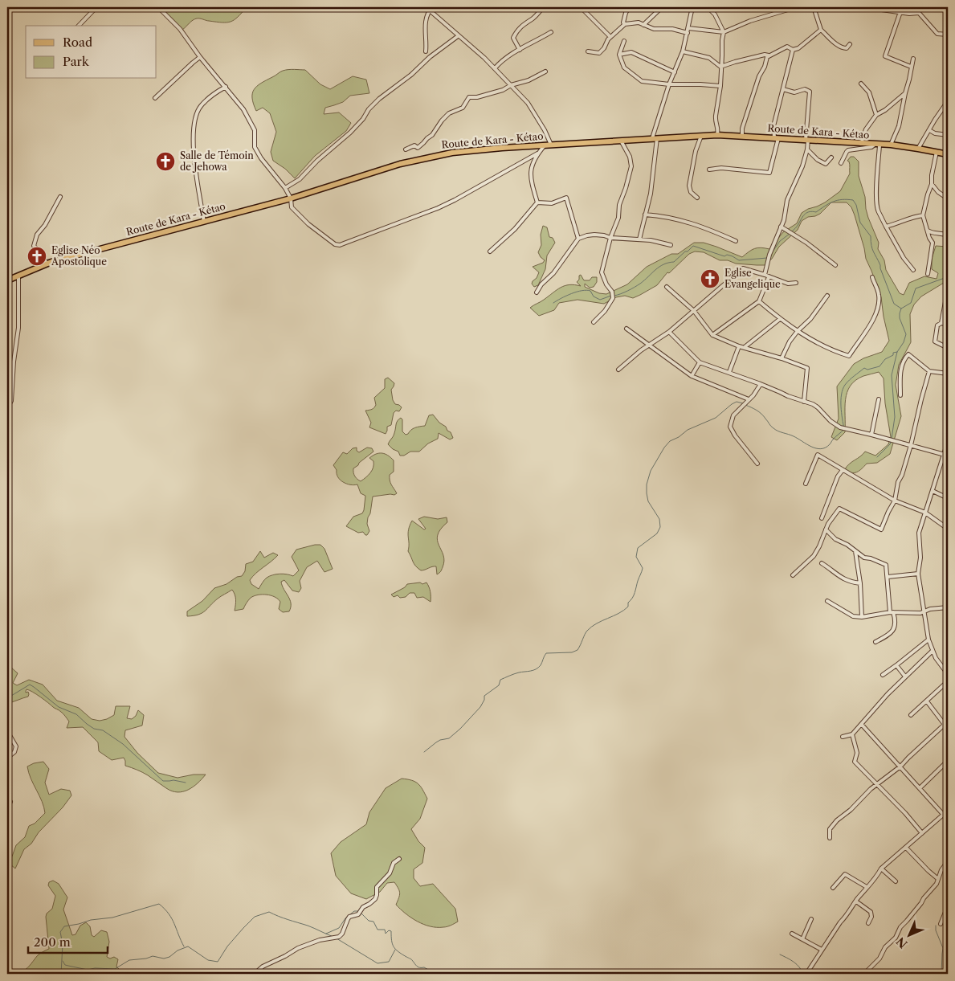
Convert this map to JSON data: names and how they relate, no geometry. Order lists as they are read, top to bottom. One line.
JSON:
{"streets":{"main road":["Route de Kara - Kétao"]},"places":{"church":["Salle de Témoin de Jehowa","Eglise Néo Apostolique","Eglise Evangelique"]},"legend":["Road","Park"],"scale_bar":"200 m","north":"bottom left"}
